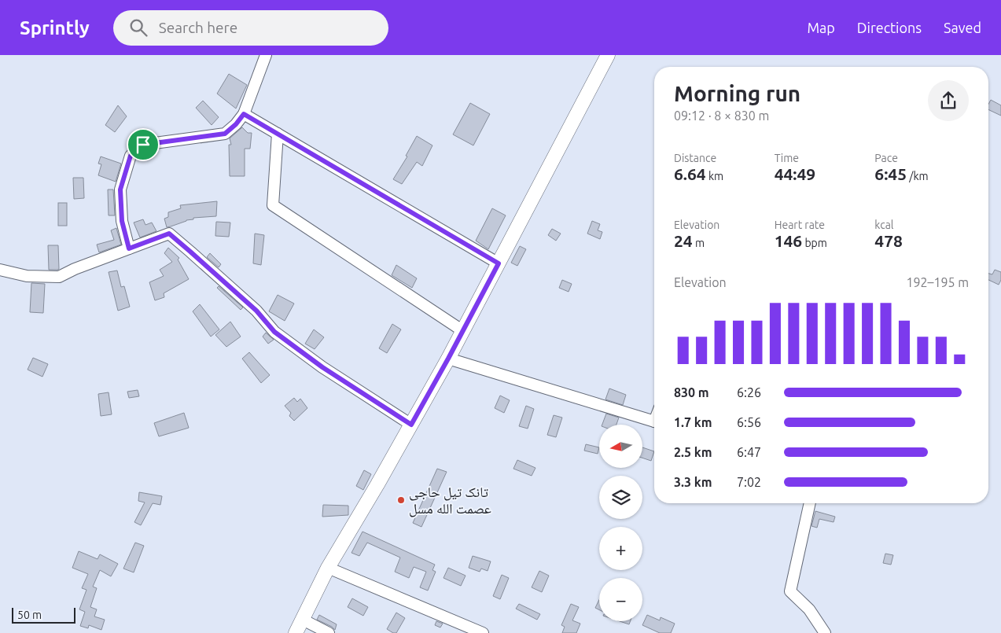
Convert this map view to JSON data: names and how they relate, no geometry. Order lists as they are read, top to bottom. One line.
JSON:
{"places":["تانک تیل حاجی عصمت الله مسل"],"scale_bar":"50 m","north":"left","page":{"header":"Sprintly","search":"Search here","nav":["Map","Directions","Saved"],"heading":["Morning run","09:12 · 8 × 830 m"],"stats":[["Distance","6.64 km"],["Time","44:49"],["Pace","6:45 /km"],["Elevation","24 m"],["Heart rate","146 bpm"],["kcal","478"]],"chart":["Elevation","192–195 m"],"list":[{"name":"830 m","note":"6:26"},{"name":"1.7 km","note":"6:56"},{"name":"2.5 km","note":"6:47"},{"name":"3.3 km","note":"7:02"}],"map_buttons":["+","−"],"scale":"50 m"}}
